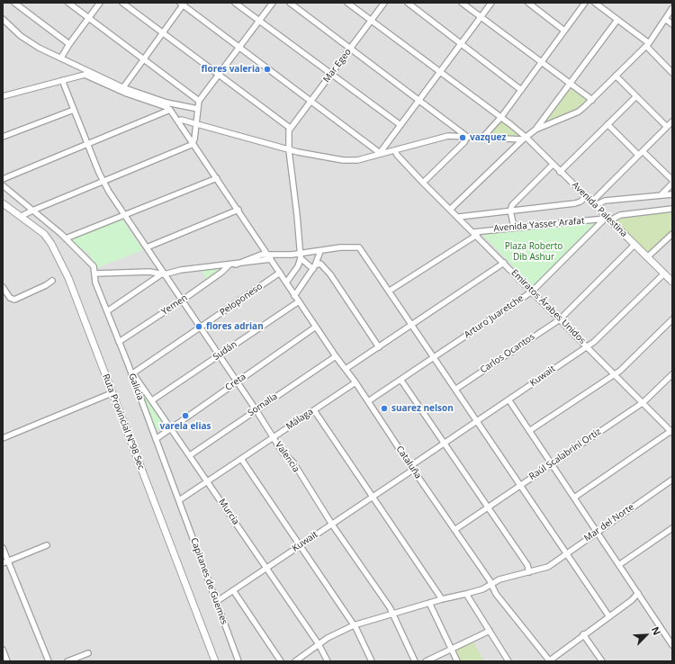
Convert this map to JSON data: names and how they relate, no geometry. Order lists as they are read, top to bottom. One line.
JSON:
{"streets":{"street":["Mar Egeo","Avenida Palestina","Avenida Yasser Arafat","Peloponeso","Yemen","Emiratos Árabes Unidos","Arturo Juaretche","Sudán","Carlos Ocantos","Kuwait","Creta","Galicia","Somalia","Málaga","Ruta Provincial Nº98 Sec","Raúl Scalabrini Ortiz","Valencia","Cataluña","Murcia","Mar del Norte","Capitanes de Guemes"]},"crossings":[["Mar Egeo","Avenida Palestina"],["Avenida Palestina","Avenida Yasser Arafat"],["Avenida Palestina","Arturo Juaretche"],["Avenida Palestina","Carlos Ocantos"],["Avenida Palestina","Kuwait"],["Avenida Yasser Arafat","Emiratos Árabes Unidos"],["Avenida Yasser Arafat","Arturo Juaretche"],["Peloponeso","Galicia"],["Peloponeso","Valencia"],["Peloponeso","Cataluña"],["Peloponeso","Murcia"],["Yemen","Galicia"],["Yemen","Valencia"],["Emiratos Árabes Unidos","Arturo Juaretche"],["Emiratos Árabes Unidos","Carlos Ocantos"],["Emiratos Árabes Unidos","Kuwait"],["Emiratos Árabes Unidos","Raúl Scalabrini Ortiz"],["Arturo Juaretche","Cataluña"],["Sudán","Valencia"],["Sudán","Cataluña"],["Sudán","Murcia"],["Kuwait","Valencia"],["Kuwait","Cataluña"],["Kuwait","Murcia"],["Kuwait","Capitanes de Guemes"],["Creta","Galicia"],["Creta","Valencia"],["Creta","Cataluña"],["Creta","Murcia"],["Galicia","Málaga"],["Galicia","Murcia"],["Galicia","Capitanes de Guemes"],["Somalia","Valencia"],["Somalia","Cataluña"],["Somalia","Murcia"],["Málaga","Valencia"],["Málaga","Cataluña"],["Málaga","Murcia"],["Málaga","Capitanes de Guemes"],["Raúl Scalabrini Ortiz","Cataluña"]],"parks":["Plaza Roberto Dib Ashur"],"places":["flores valeria","vazquez","flores adrian","suarez nelson","varela elias"],"north":"top right"}
